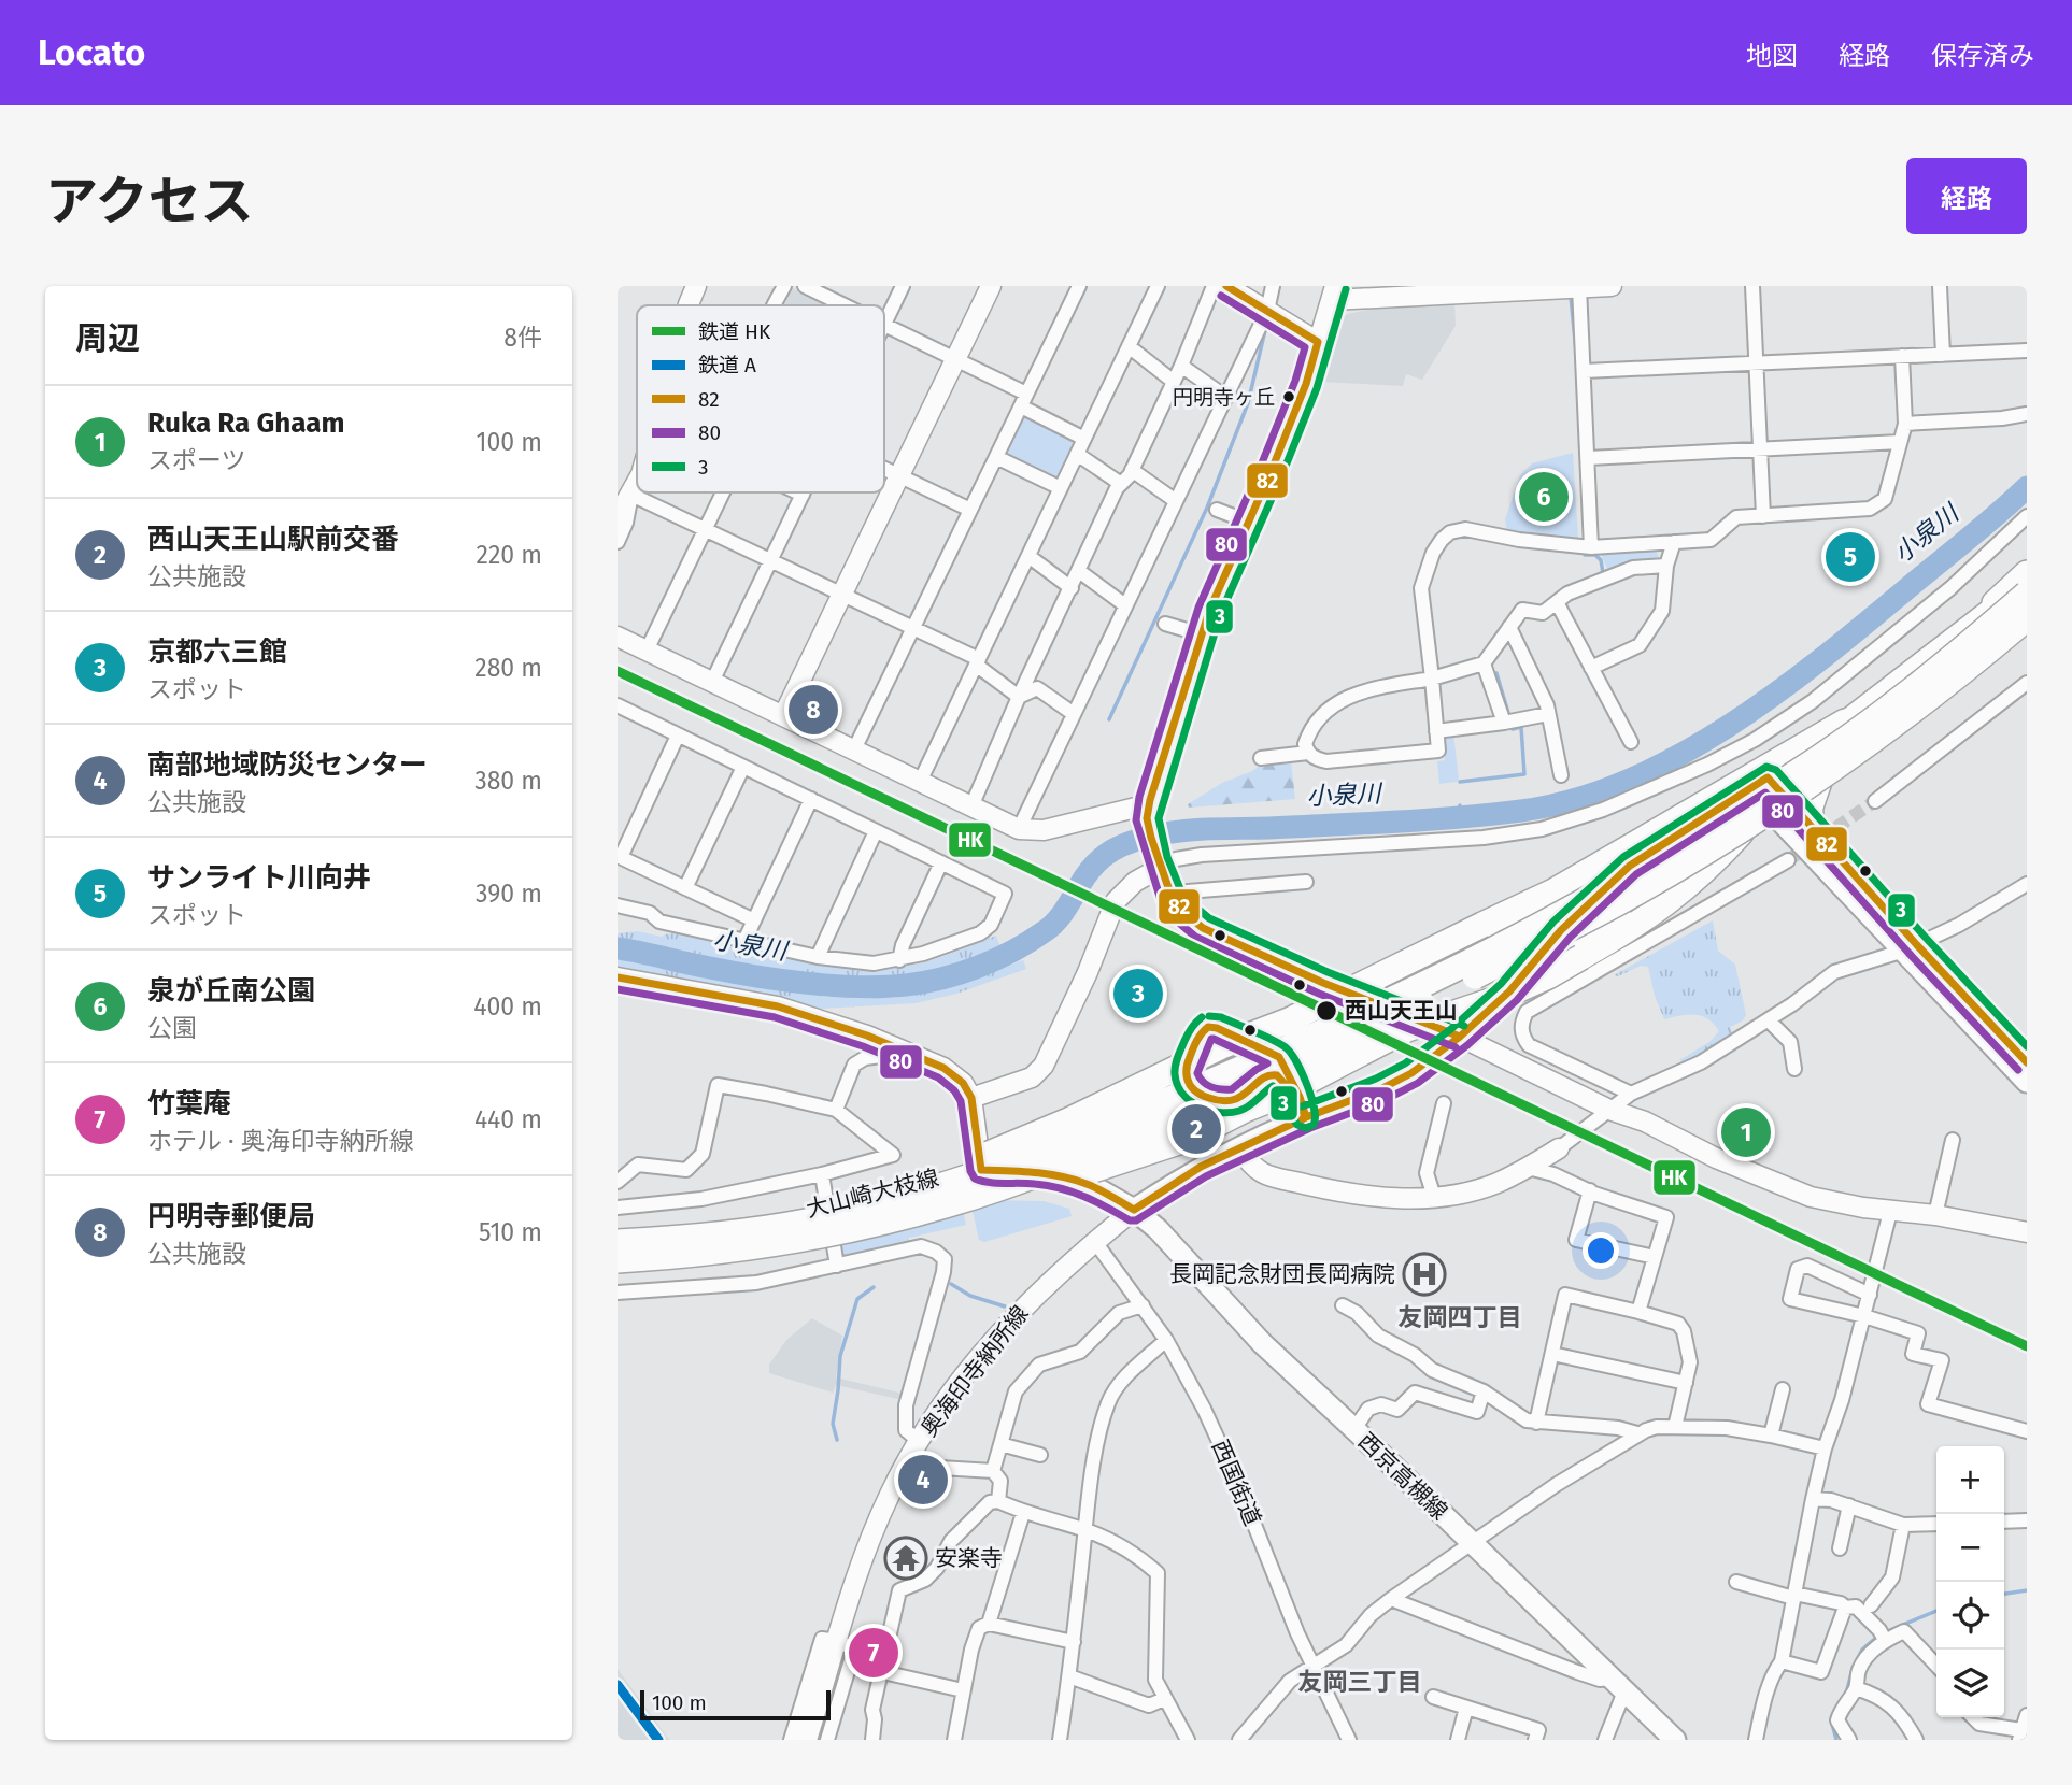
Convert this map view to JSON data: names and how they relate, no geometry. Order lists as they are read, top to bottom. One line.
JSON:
{"streets":{"main road":["大山崎大枝線","西京高槻線"],"street":["奥海印寺納所線","西国街道"]},"crossings":[["大山崎大枝線","奥海印寺納所線"],["大山崎大枝線","西京高槻線"],["奥海印寺納所線","西京高槻線"],["奥海印寺納所線","西国街道"]],"districts":["友岡四丁目","友岡三丁目"],"water":["小泉川"],"places":{"other":["円明寺ヶ丘","西山天王山"],"hospital":["長岡記念財団長岡病院"],"temple":["安楽寺"]},"lines":["transit line 82","transit line 3","transit line 80","rail line HK","rail line A"],"legend":["鉄道 HK","鉄道 A","82","80","3"],"scale_bar":"100 m","page":{"header":"Locato","nav":["地図","経路","保存済み"],"title":"アクセス","buttons":"経路","heading":["周辺","8件"],"list":[{"mark":"1","name":"Ruka Ra Ghaam","note":"スポーツ","value":"100 m"},{"mark":"2","name":"西山天王山駅前交番","note":"公共施設","value":"220 m"},{"mark":"3","name":"京都六三館","note":"スポット","value":"280 m"},{"mark":"4","name":"南部地域防災センター","note":"公共施設","value":"380 m"},{"mark":"5","name":"サンライト川向井","note":"スポット","value":"390 m"},{"mark":"6","name":"泉が丘南公園","note":"公園","value":"400 m"},{"mark":"7","name":"竹葉庵","note":"ホテル · 奥海印寺納所線","value":"440 m"},{"mark":"8","name":"円明寺郵便局","note":"公共施設","value":"510 m"}],"pins":["6","5","8","3","2","1","4","7"],"map_buttons":["+","−"],"scale":"100 m"}}
